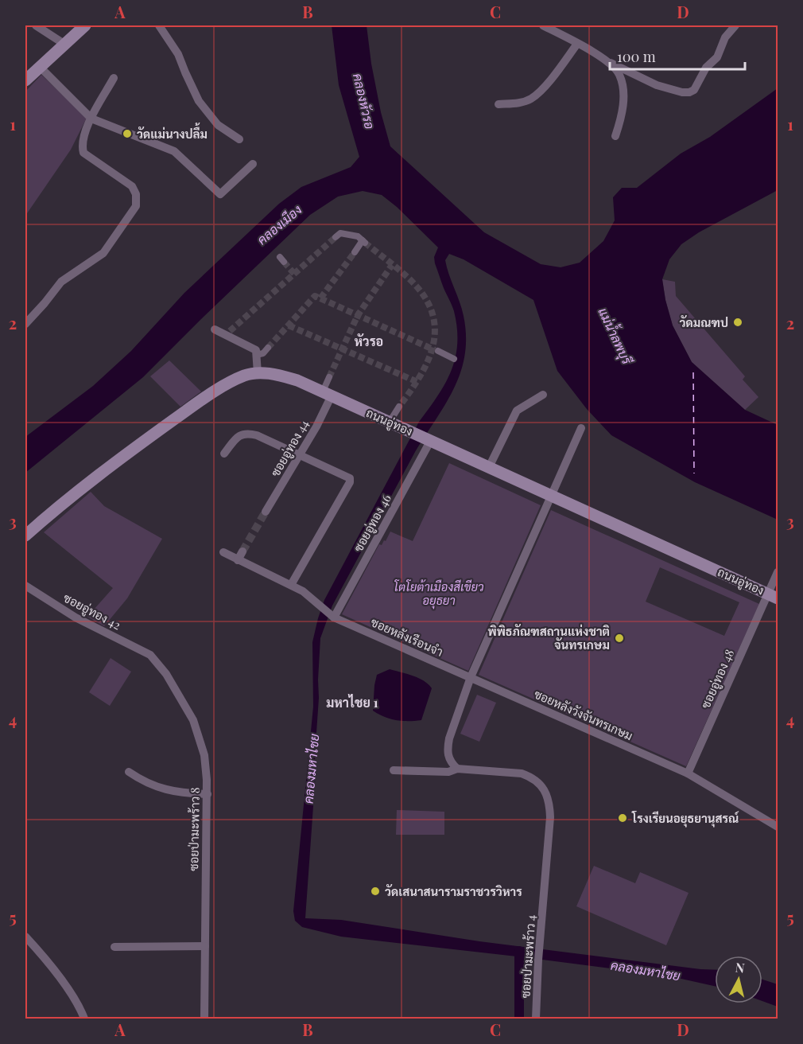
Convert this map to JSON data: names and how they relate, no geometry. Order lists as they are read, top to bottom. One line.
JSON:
{"streets":{"main road":["ถนนอู่ทอง"],"street":["ซอยอู่ทอง 44","ซอยอู่ทอง 46","ซอยอู่ทอง 42","ซอยหลังเรือนจำ","ซอยอู่ทอง 48","ซอยหลังวังจันทรเกษม","ซอยป่ามะพร้าว 8","ซอยป่ามะพร้าว 4"]},"crossings":[["ถนนอู่ทอง","ซอยอู่ทอง 44"],["ถนนอู่ทอง","ซอยอู่ทอง 46"],["ถนนอู่ทอง","ซอยอู่ทอง 48"],["ซอยอู่ทอง 46","ซอยหลังเรือนจำ"],["ซอยอู่ทอง 42","ซอยป่ามะพร้าว 8"],["ซอยหลังเรือนจำ","ซอยหลังวังจันทรเกษม"],["ซอยอู่ทอง 48","ซอยหลังวังจันทรเกษม"]],"districts":["หัวรอ","มหาไชย 1"],"water":["คลองหัวรอ","คลองเมือง","แม่น้ำลพบุรี","คลองมหาไชย"],"parks":["โตโยต้าเมืองสีเขียว อยุธยา"],"places":["วัดแม่นางปลื้ม","วัดมณฑป","พิพิธภัณฑสถานแห่งชาติ จันทรเกษม","โรงเรียนอยุธยานุสรณ์","วัดเสนาสนารามราชวรวิหาร"],"scale_bar":"100 m","north":"top","grid":{"columns":["A","B","C","D"],"rows":["1","2","3","4","5"]}}
